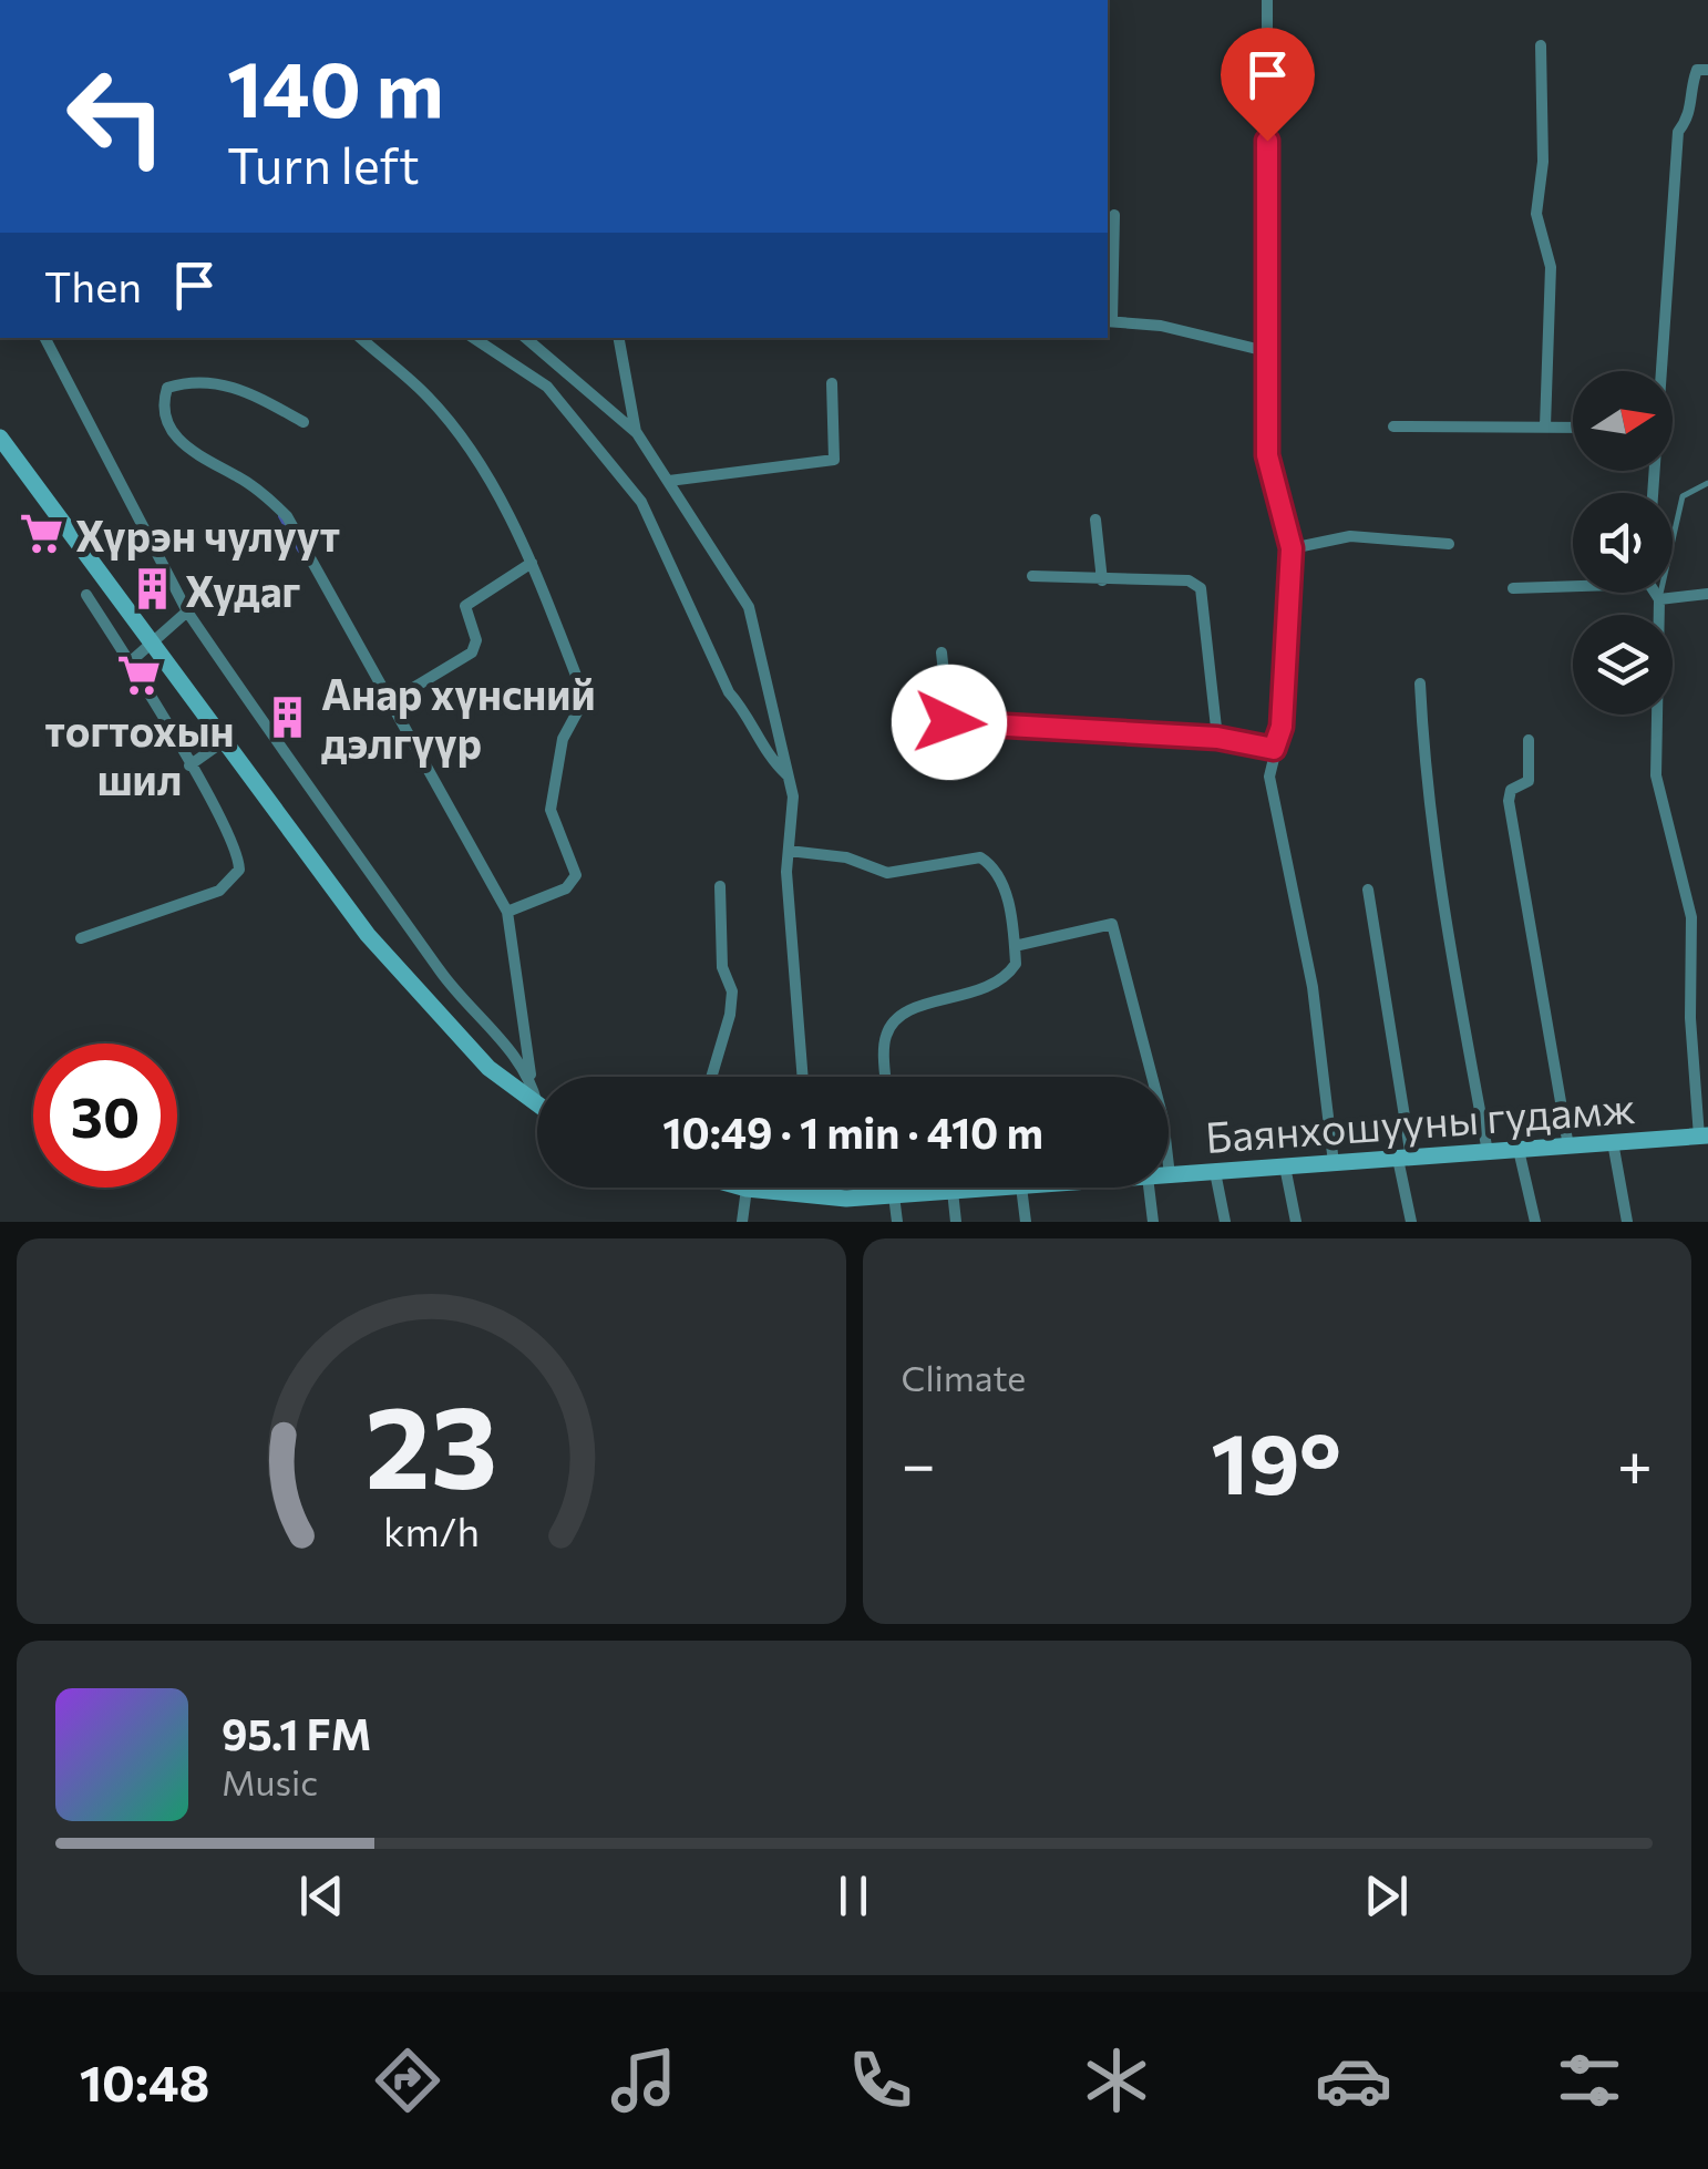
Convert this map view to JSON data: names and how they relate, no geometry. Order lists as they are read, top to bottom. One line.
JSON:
{"streets":{"main road":["Баянхошууны гудамж"]},"places":{"supermarket":["Хүрэн чулуут","тогтохын шил"],"building":["Худаг","Анар хүнсний дэлгүүр"]},"north":"right","page":{"turn":["140 m","Turn left"],"then":"Then","limit":"30","trip":"10:49 · 1 min · 410 m","tile":"Climate","heat":["−","19°","+"],"song":["95.1 FM","Music"],"tabs":"10:48","gauge":["23","km/h"]}}
